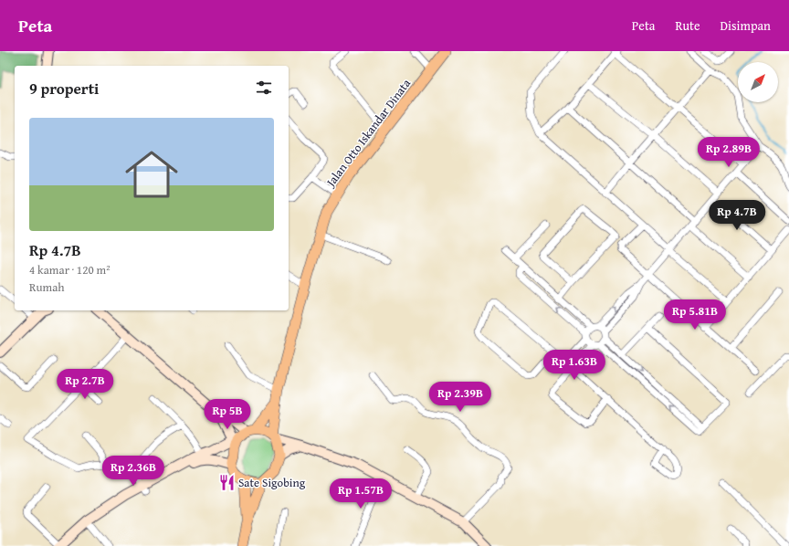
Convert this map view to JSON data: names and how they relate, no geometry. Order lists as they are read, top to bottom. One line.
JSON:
{"streets":{"main road":["Jalan Otto Iskandar Dinata"]},"places":{"restaurant":["Sate Sigobing"]},"north":"top right","page":{"header":"Peta","nav":["Peta","Rute","Disimpan"],"heading":"9 properti","list":[{"name":"Rp 4.7B","note":"4 kamar · 120 m² · Rumah"}],"price":["Rp 2.89B","Rp 4.7B","Rp 5.81B","Rp 1.63B","Rp 2.7B","Rp 2.39B","Rp 5B","Rp 2.36B","Rp 1.57B"]}}
